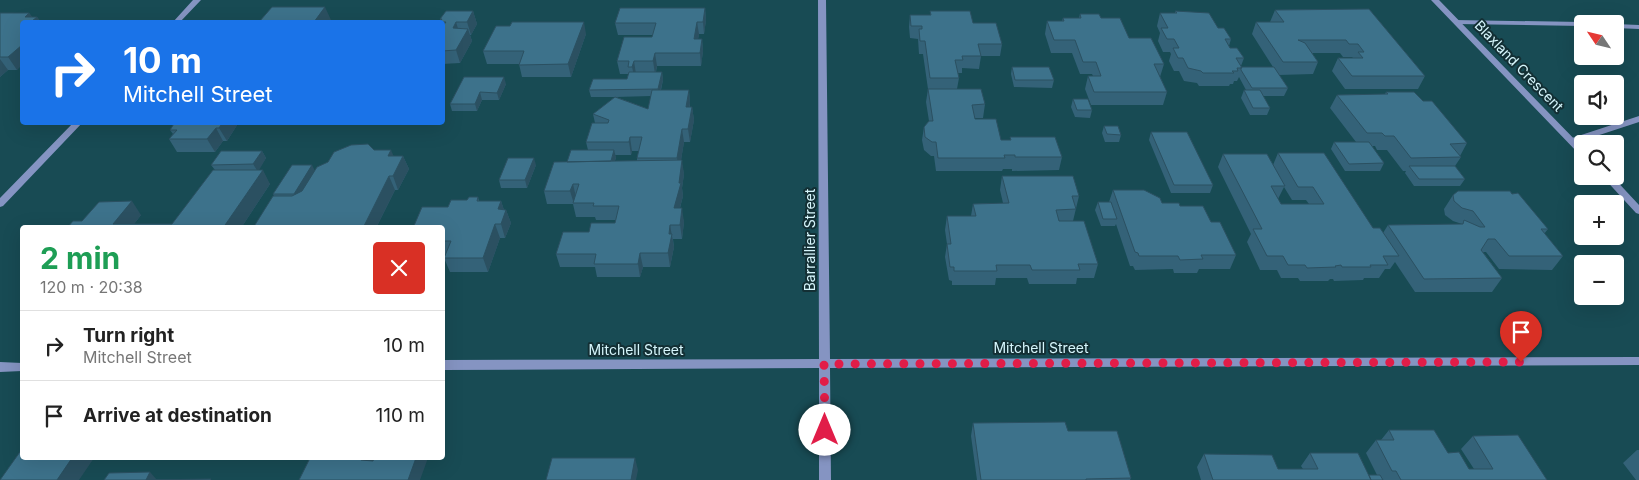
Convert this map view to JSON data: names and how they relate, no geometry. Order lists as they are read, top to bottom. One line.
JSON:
{"streets":{"street":["Blaxland Crescent","Barrallier Street","Mitchell Street"]},"crossings":[["Barrallier Street","Mitchell Street"]],"north":"top left","page":{"map_buttons":["+","−"],"turn":["10 m","Mitchell Street"],"heading":["2 min","120 m · 20:38"],"list":[{"name":"Turn right","note":"Mitchell Street","value":"10 m"},{"name":"Arrive at destination","value":"110 m"}]}}
